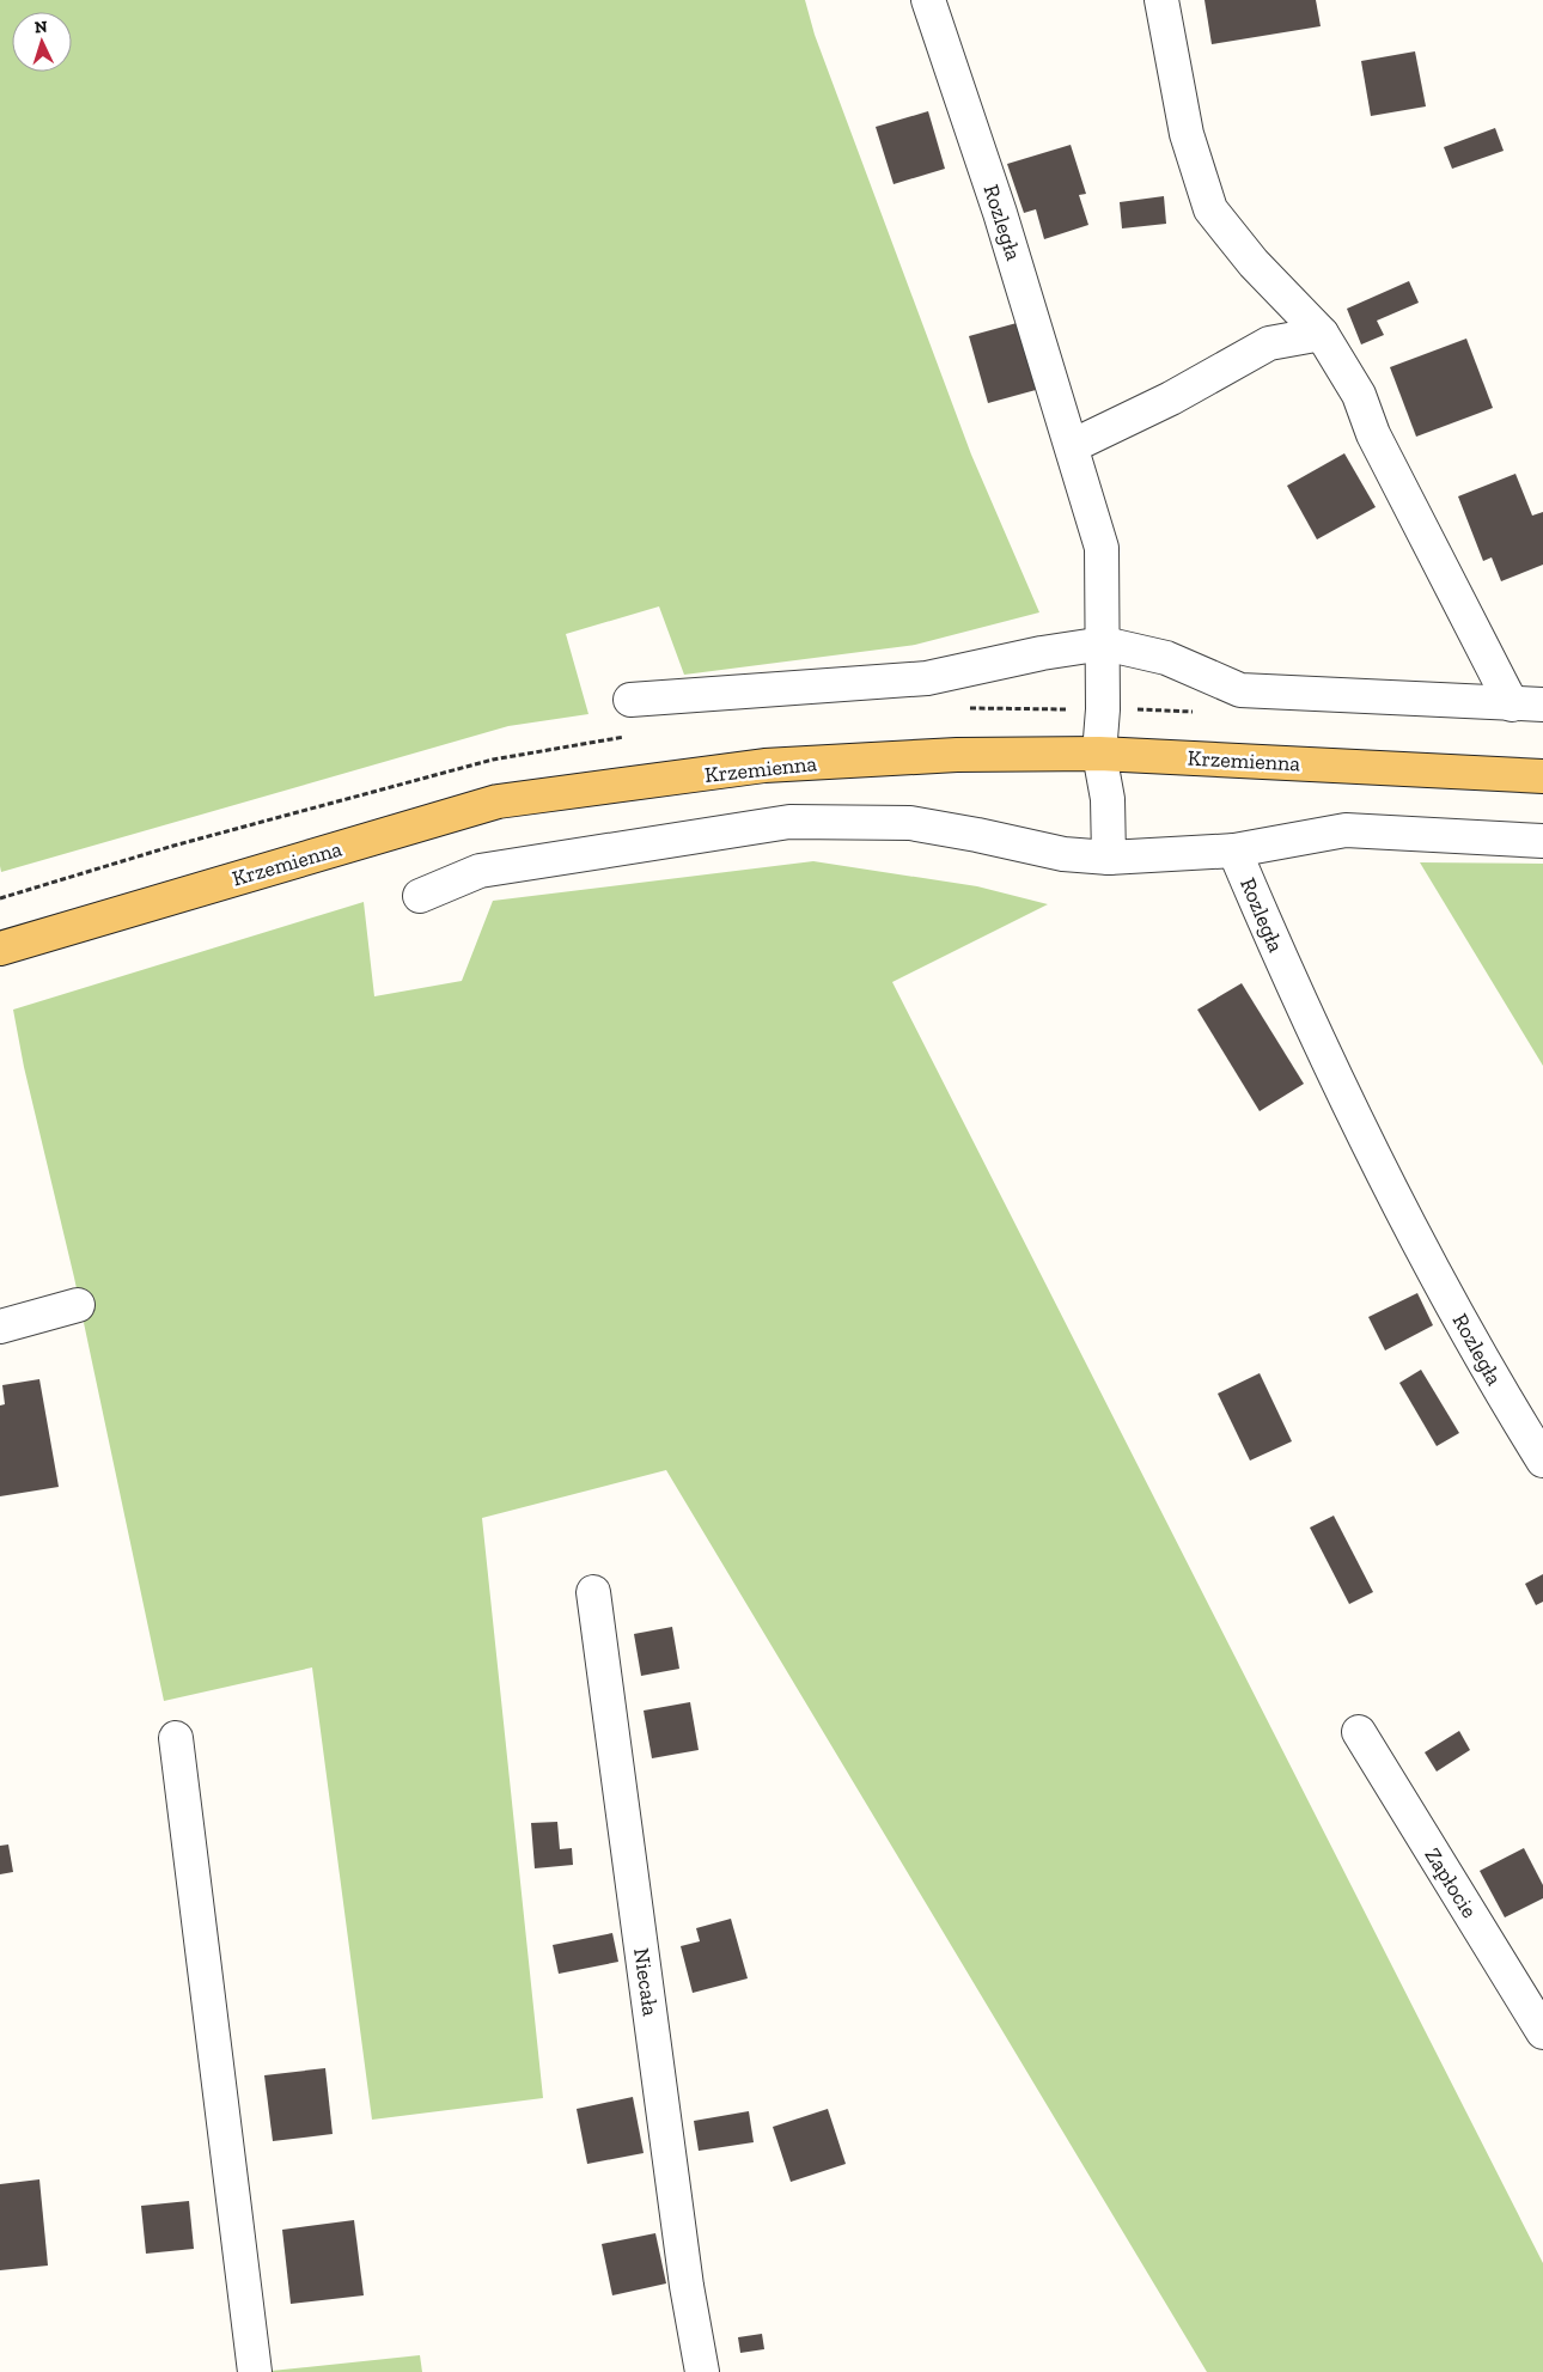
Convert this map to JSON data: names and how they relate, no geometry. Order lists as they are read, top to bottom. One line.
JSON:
{"streets":{"main road":["Krzemienna"],"street":["Rozległa","Zapłocie","Niecała"]},"crossings":[["Rozległa","Krzemienna"]],"north":"top"}
